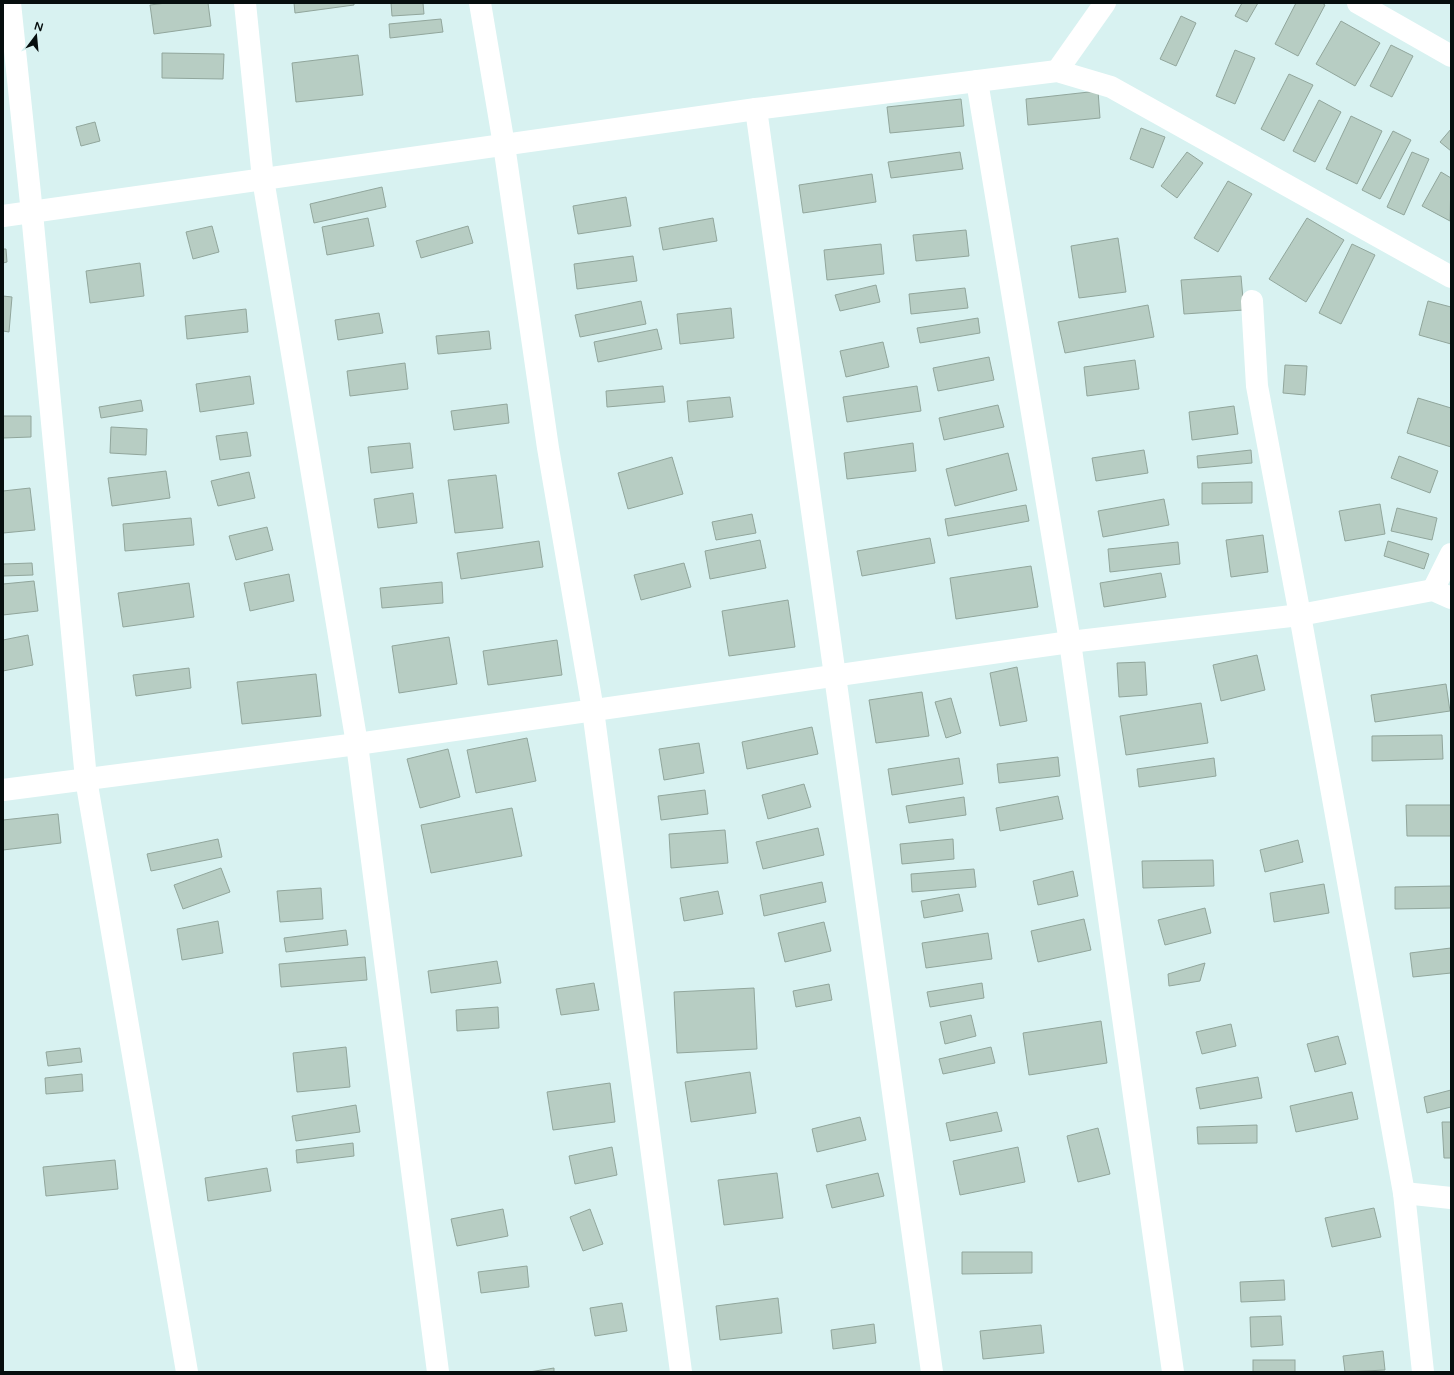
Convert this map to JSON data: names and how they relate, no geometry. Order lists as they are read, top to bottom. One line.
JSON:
{"north":"top"}
